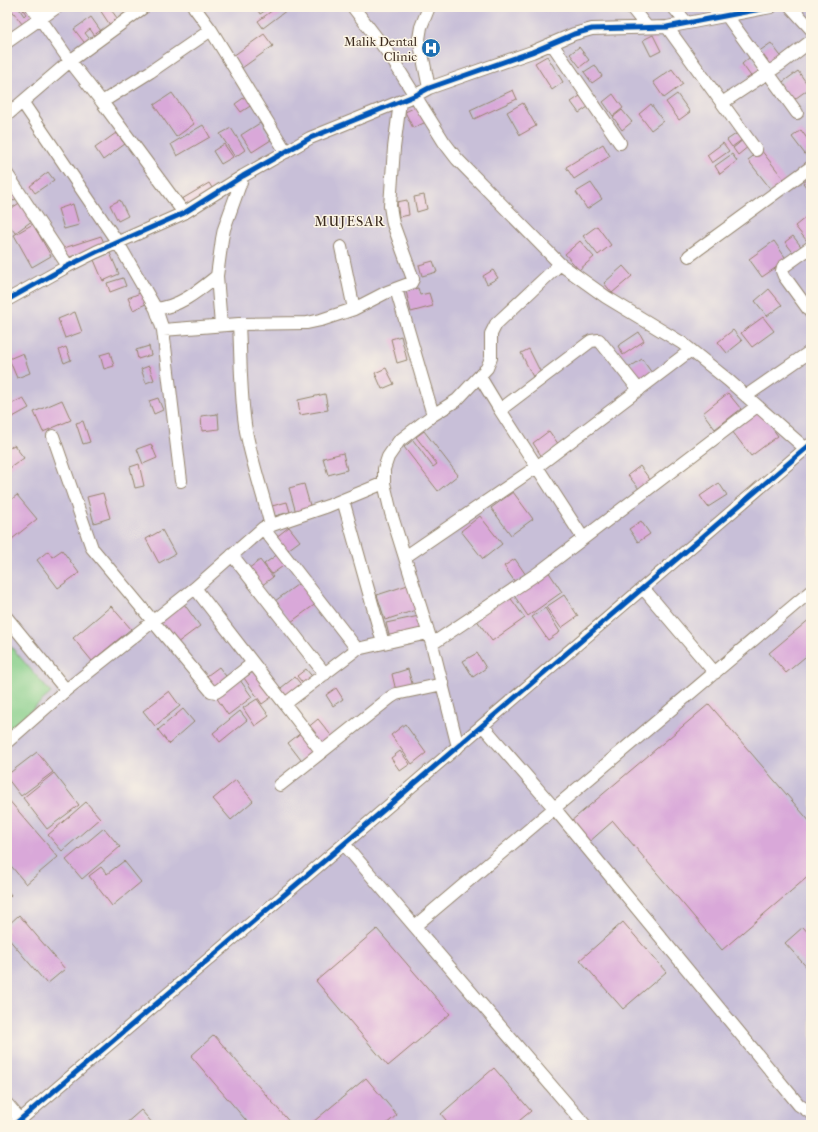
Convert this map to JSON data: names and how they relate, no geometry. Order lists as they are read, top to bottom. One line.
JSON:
{"districts":["MUJESAR"],"places":{"hospital":["Malik Dental Clinic"]}}
